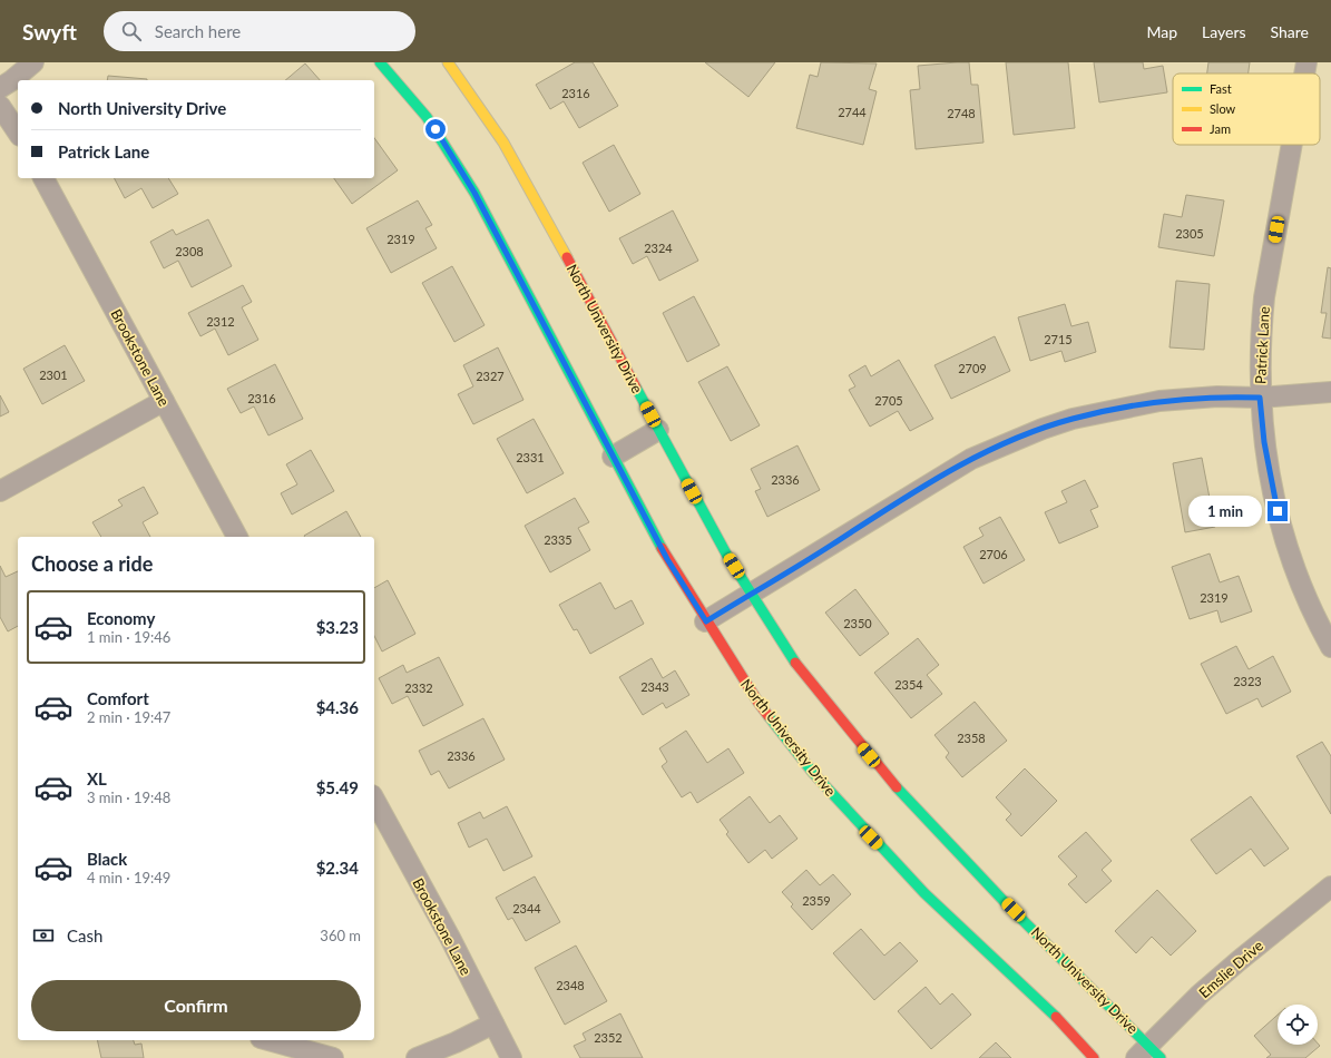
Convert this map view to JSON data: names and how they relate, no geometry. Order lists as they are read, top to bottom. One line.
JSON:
{"streets":{"street":["North University Drive","Patrick Lane","Brookstone Lane","Emslie Drive"]},"crossings":[["North University Drive","Emslie Drive"]],"house_numbers":["2316","2744","2748","2305","2319","2324","2308","2312","2715","2709","2301","2327","2316","2705","2331","2336","2335","2706","2319","2350","2323","2354","2343","2332","2358","2336","2359","2344","2348","2352"],"legend":["Fast","Slow","Jam"],"page":{"header":"Swyft","search":"Search here","nav":["Map","Layers","Share"],"banner":["North University Drive","Patrick Lane"],"bubble":"1 min","heading":"Choose a ride","list":[{"name":"Economy","note":"1 min · 19:46","value":"$3.23"},{"name":"Comfort","note":"2 min · 19:47","value":"$4.36"},{"name":"XL","note":"3 min · 19:48","value":"$5.49"},{"name":"Black","note":"4 min · 19:49","value":"$2.34"}],"pay":["Cash","360 m"],"buttons":"Confirm"}}
